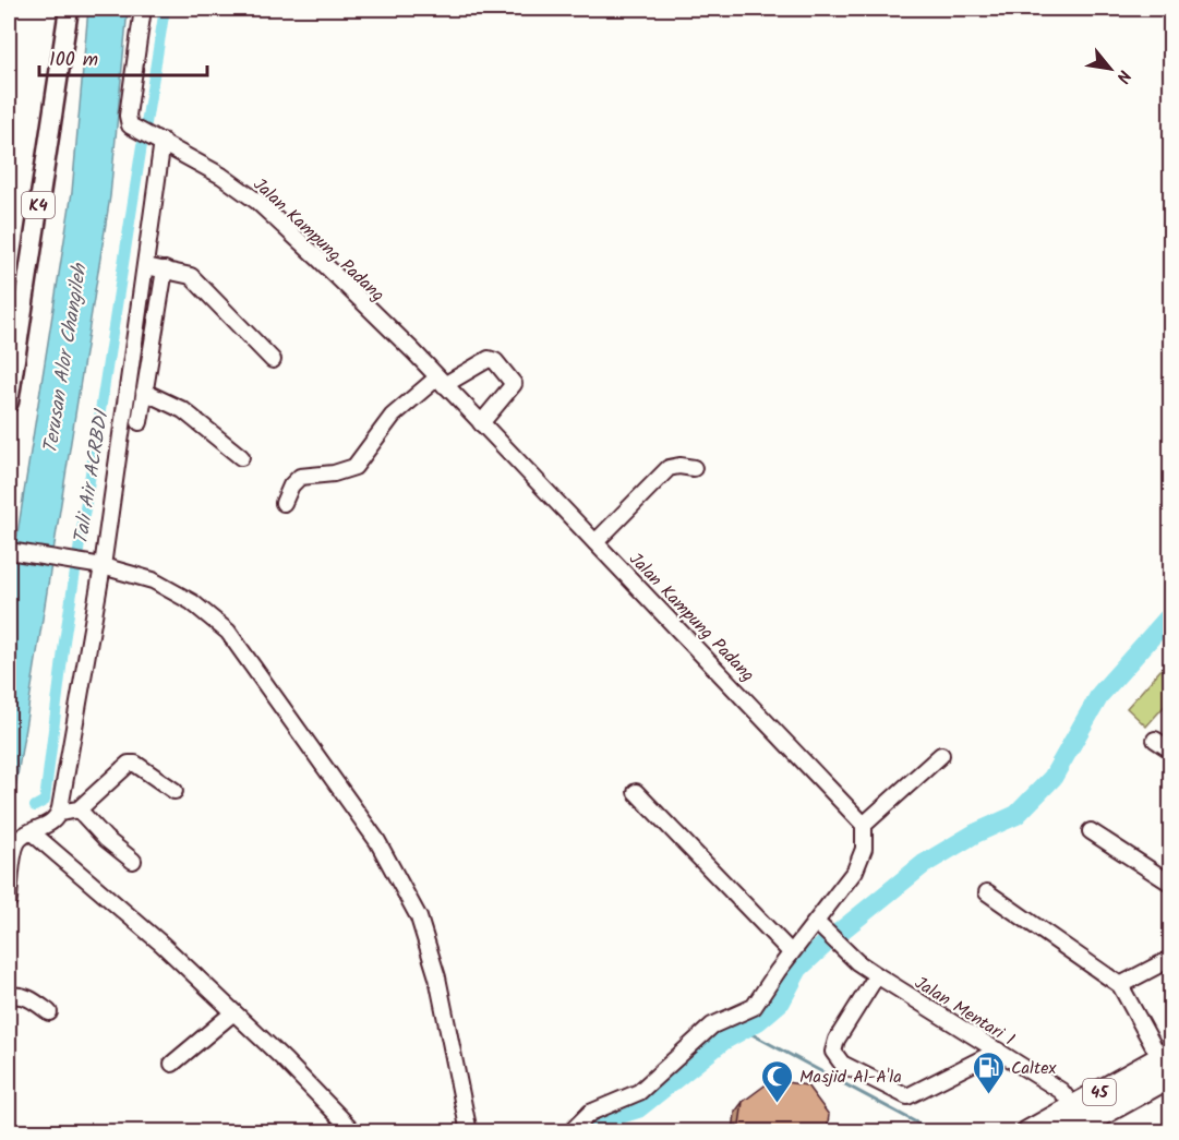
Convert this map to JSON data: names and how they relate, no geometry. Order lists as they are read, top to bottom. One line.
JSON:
{"streets":{"highway":["45"],"main road":["K4"],"street":["Jalan Kampung Padang","Jalan Mentari 1"]},"crossings":[["Jalan Mentari 1","45"]],"water":["Terusan Alor Changileh","Tali Air ACRBD1"],"places":{"fuel station":["Caltex"],"mosque":["Masjid Al-A'la"]},"scale_bar":"100 m","north":"bottom right"}
